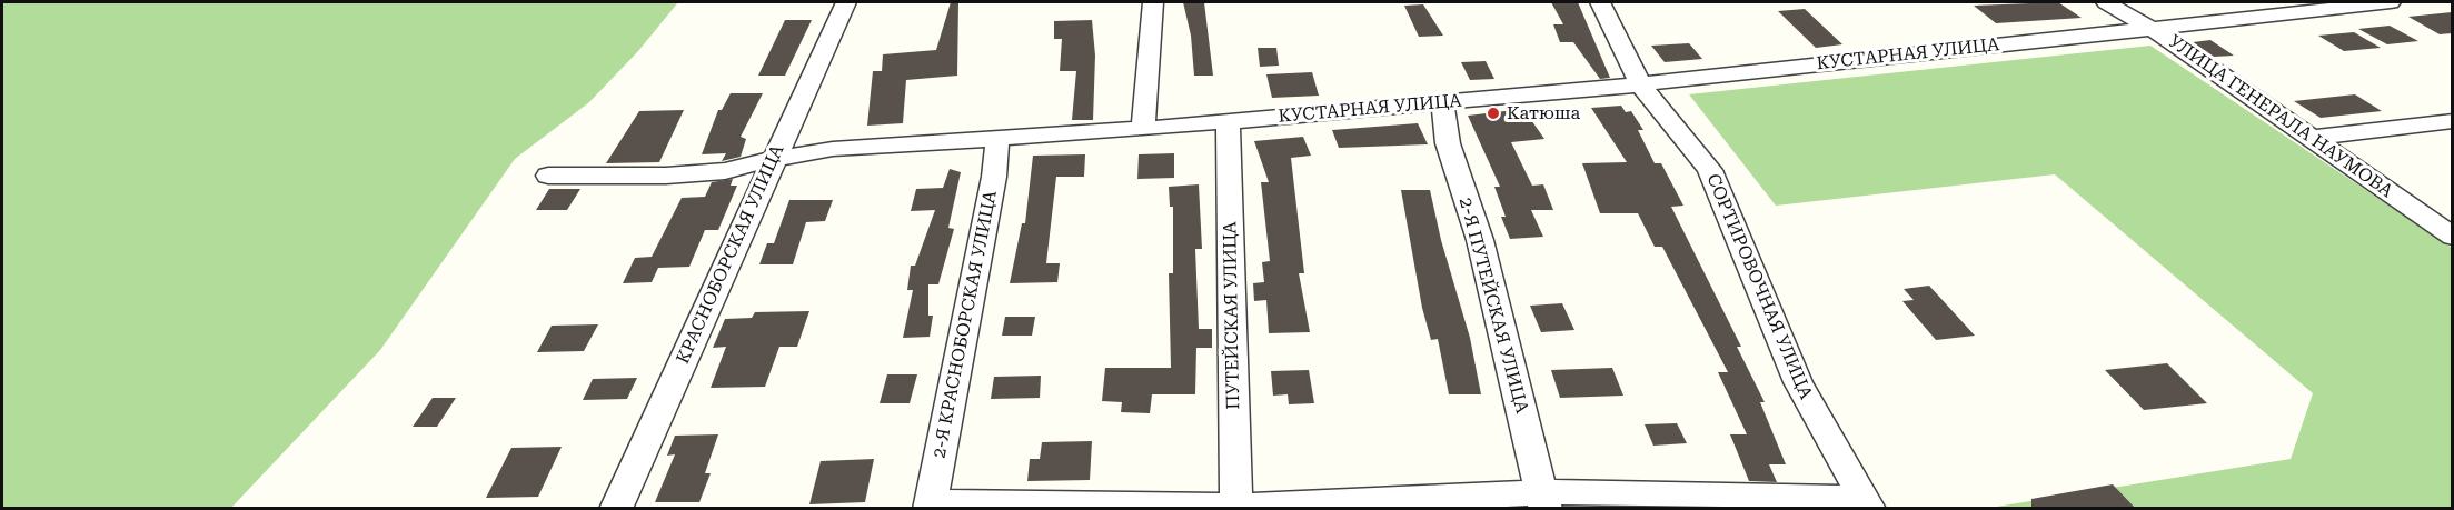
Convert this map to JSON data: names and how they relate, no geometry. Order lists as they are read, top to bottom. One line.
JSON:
{"streets":{"street":["КУСТАРНАЯ УЛИЦА","УЛИЦА ГЕНЕРАЛА НАУМОВА","КРАСНОБОРСКАЯ УЛИЦА","СОРТИРОВОЧНАЯ УЛИЦА","2-Я ПУТЕЙСКАЯ УЛИЦА","ПУТЕЙСКАЯ УЛИЦА","2-Я КРАСНОБОРСКАЯ УЛИЦА"]},"crossings":[["КУСТАРНАЯ УЛИЦА","УЛИЦА ГЕНЕРАЛА НАУМОВА"],["КУСТАРНАЯ УЛИЦА","КРАСНОБОРСКАЯ УЛИЦА"],["КУСТАРНАЯ УЛИЦА","СОРТИРОВОЧНАЯ УЛИЦА"],["КУСТАРНАЯ УЛИЦА","2-Я ПУТЕЙСКАЯ УЛИЦА"],["КУСТАРНАЯ УЛИЦА","ПУТЕЙСКАЯ УЛИЦА"],["КУСТАРНАЯ УЛИЦА","2-Я КРАСНОБОРСКАЯ УЛИЦА"]],"places":["Катюша"]}
